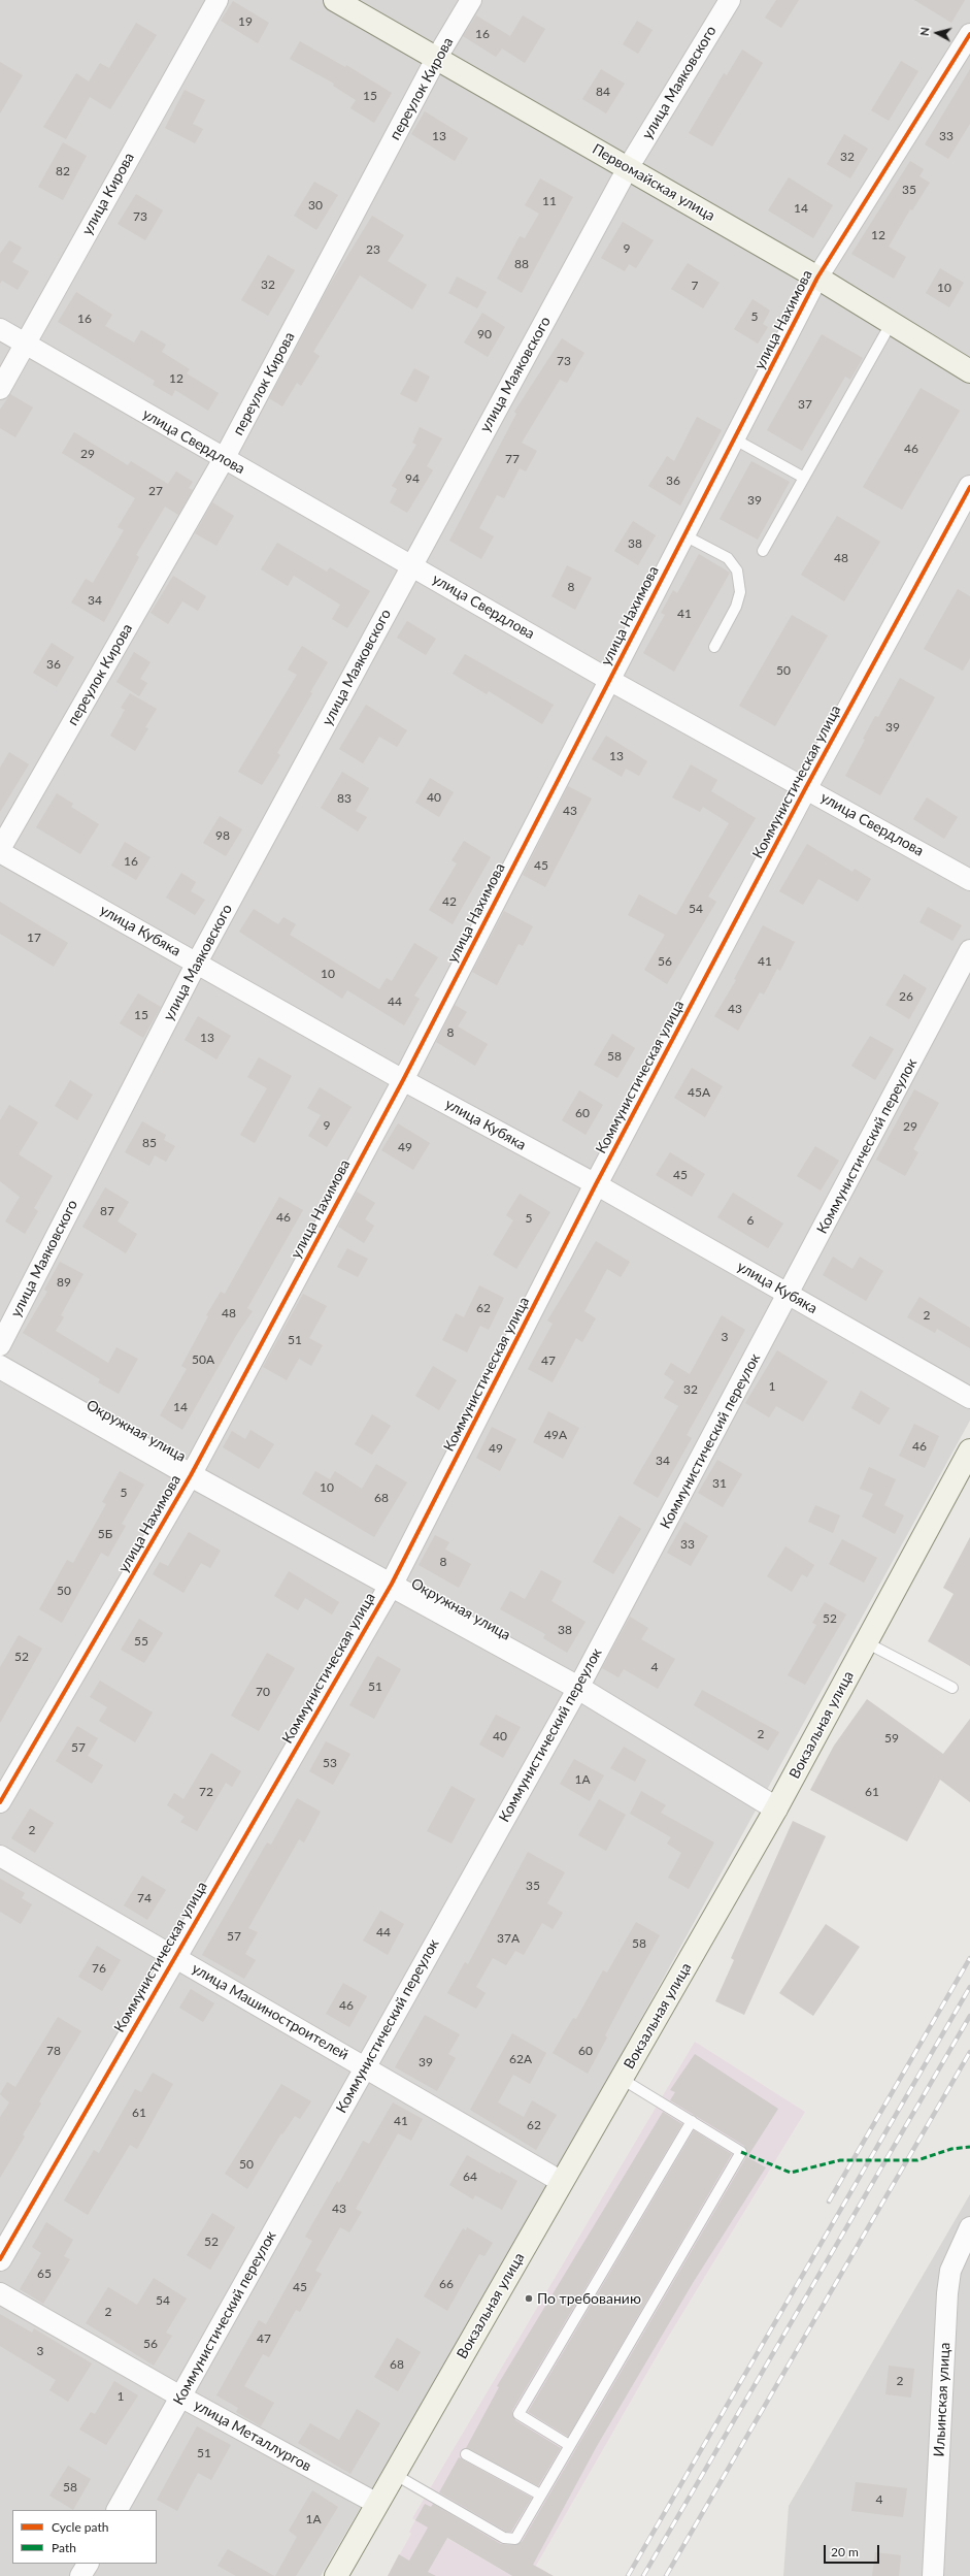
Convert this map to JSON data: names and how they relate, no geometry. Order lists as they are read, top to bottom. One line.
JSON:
{"streets":{"main road":["Первомайская улица","Вокзальная улица"],"street":["улица Маяковского","переулок Кирова","улица Кирова","улица Нахимова","улица Свердлова","Коммунистическая улица","улица Кубяка","Коммунистический переулок","Окружная улица","улица Машиностроителей","Ильинская улица","улица Металлургов"]},"crossings":[["улица Маяковского","Первомайская улица"],["улица Маяковского","улица Свердлова"],["улица Маяковского","улица Кубяка"],["переулок Кирова","Первомайская улица"],["переулок Кирова","улица Свердлова"],["Первомайская улица","улица Нахимова"],["улица Кирова","улица Свердлова"],["улица Нахимова","улица Свердлова"],["улица Нахимова","улица Кубяка"],["улица Нахимова","Окружная улица"],["улица Свердлова","Коммунистическая улица"],["Коммунистическая улица","улица Кубяка"],["Коммунистическая улица","Окружная улица"],["Коммунистическая улица","улица Машиностроителей"],["улица Кубяка","Коммунистический переулок"],["Коммунистический переулок","Окружная улица"],["Коммунистический переулок","улица Машиностроителей"],["Коммунистический переулок","улица Металлургов"],["Окружная улица","Вокзальная улица"],["Вокзальная улица","улица Машиностроителей"],["Вокзальная улица","улица Металлургов"]],"places":["По требованию"],"house_numbers":["19","16","84","15","13","33","32","82","35","11","30","14","73","12","9","23","88","32","7","10","5","16","90","73","12","37","46","29","77","94","36","27","39","38","48","8","34","41","36","50","39","13","40","83","43","98","16","45","42","54","17","56","41","10","26","44","43","15","8","13","58","45А","60","9","29","85","49","45","87","46","5","6","89","62","48","2","3","51","50А","47","1","32","14","49А","46","49","34","31","10","5","68","5Б","33","8","50","52","38","55","52","4","51","70","2","40","59","57","53","1А","72","61","2","35","74","44","57","37А","58","76","46","78","60","62А","39","61","41","62","50","64","43","52","65","66","45","54","2","47","56","3","68","2","1","51","58","4","1А"],"legend":["Cycle path","Path"],"scale_bar":"20 m","north":"left"}
